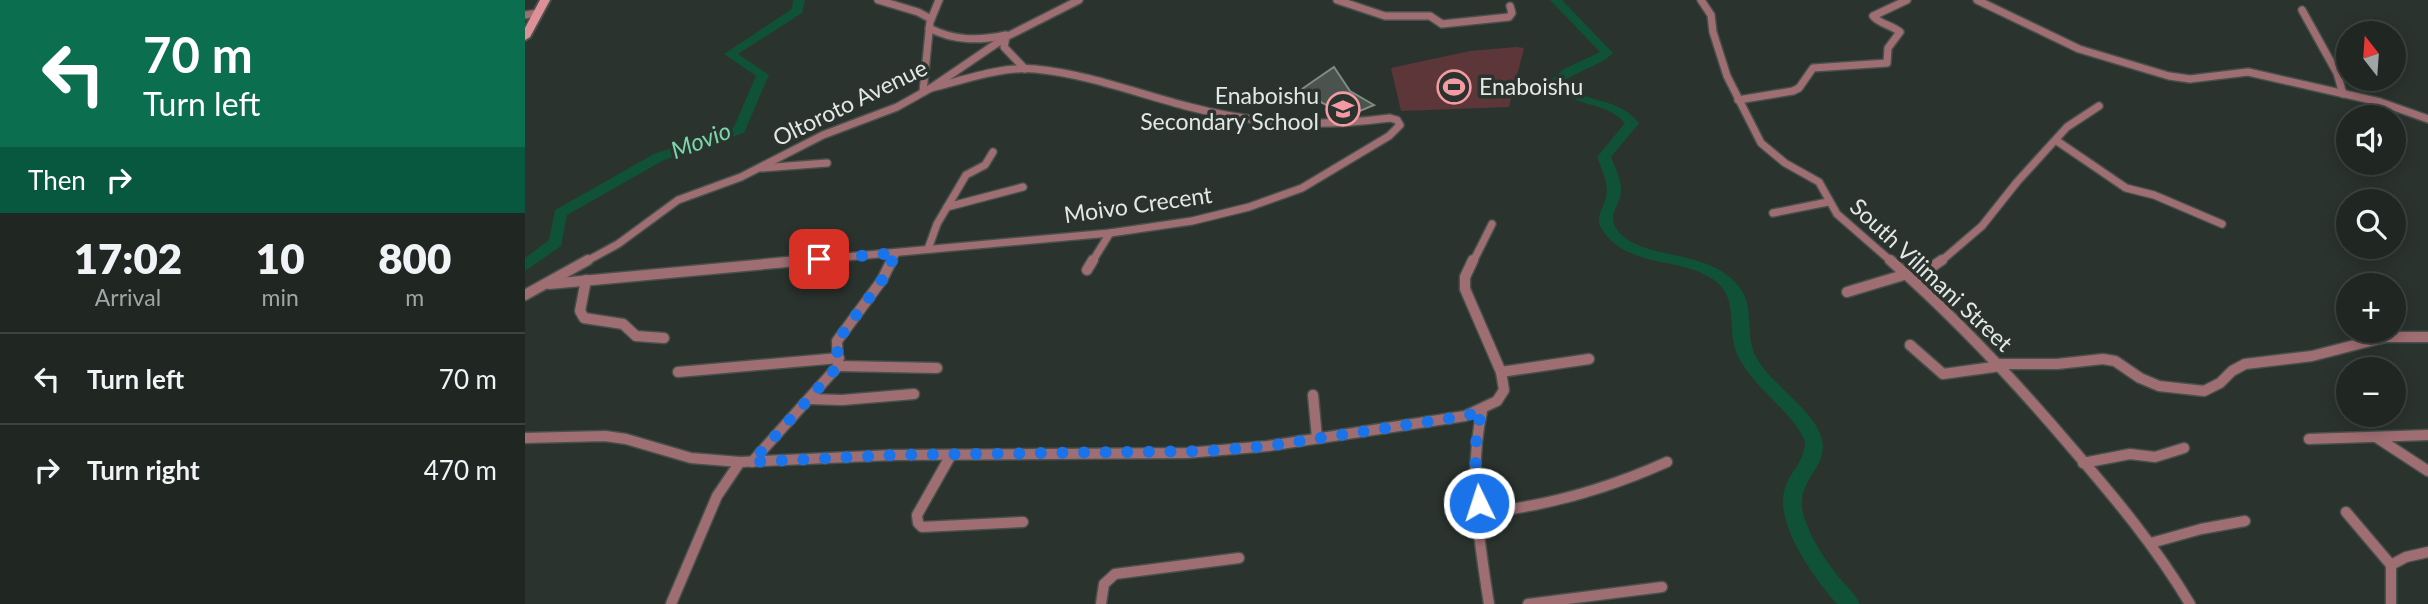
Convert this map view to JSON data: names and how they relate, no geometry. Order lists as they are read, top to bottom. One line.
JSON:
{"streets":{"street":["Oltoroto Avenue","Moivo Crecent","South Vilimani Street"]},"crossings":[["Oltoroto Avenue","Moivo Crecent"]],"water":["Movio"],"places":{"sports":["Enaboishu"],"school or university":["Enaboishu Secondary School"]},"north":"top","page":{"turn":["70 m","Turn left"],"map_buttons":["+","−"],"then":"Then","eta":["17:02","Arrival","10","min","800","m"],"list":[{"name":"Turn left","value":"70 m"},{"name":"Turn right","value":"470 m"}]}}
